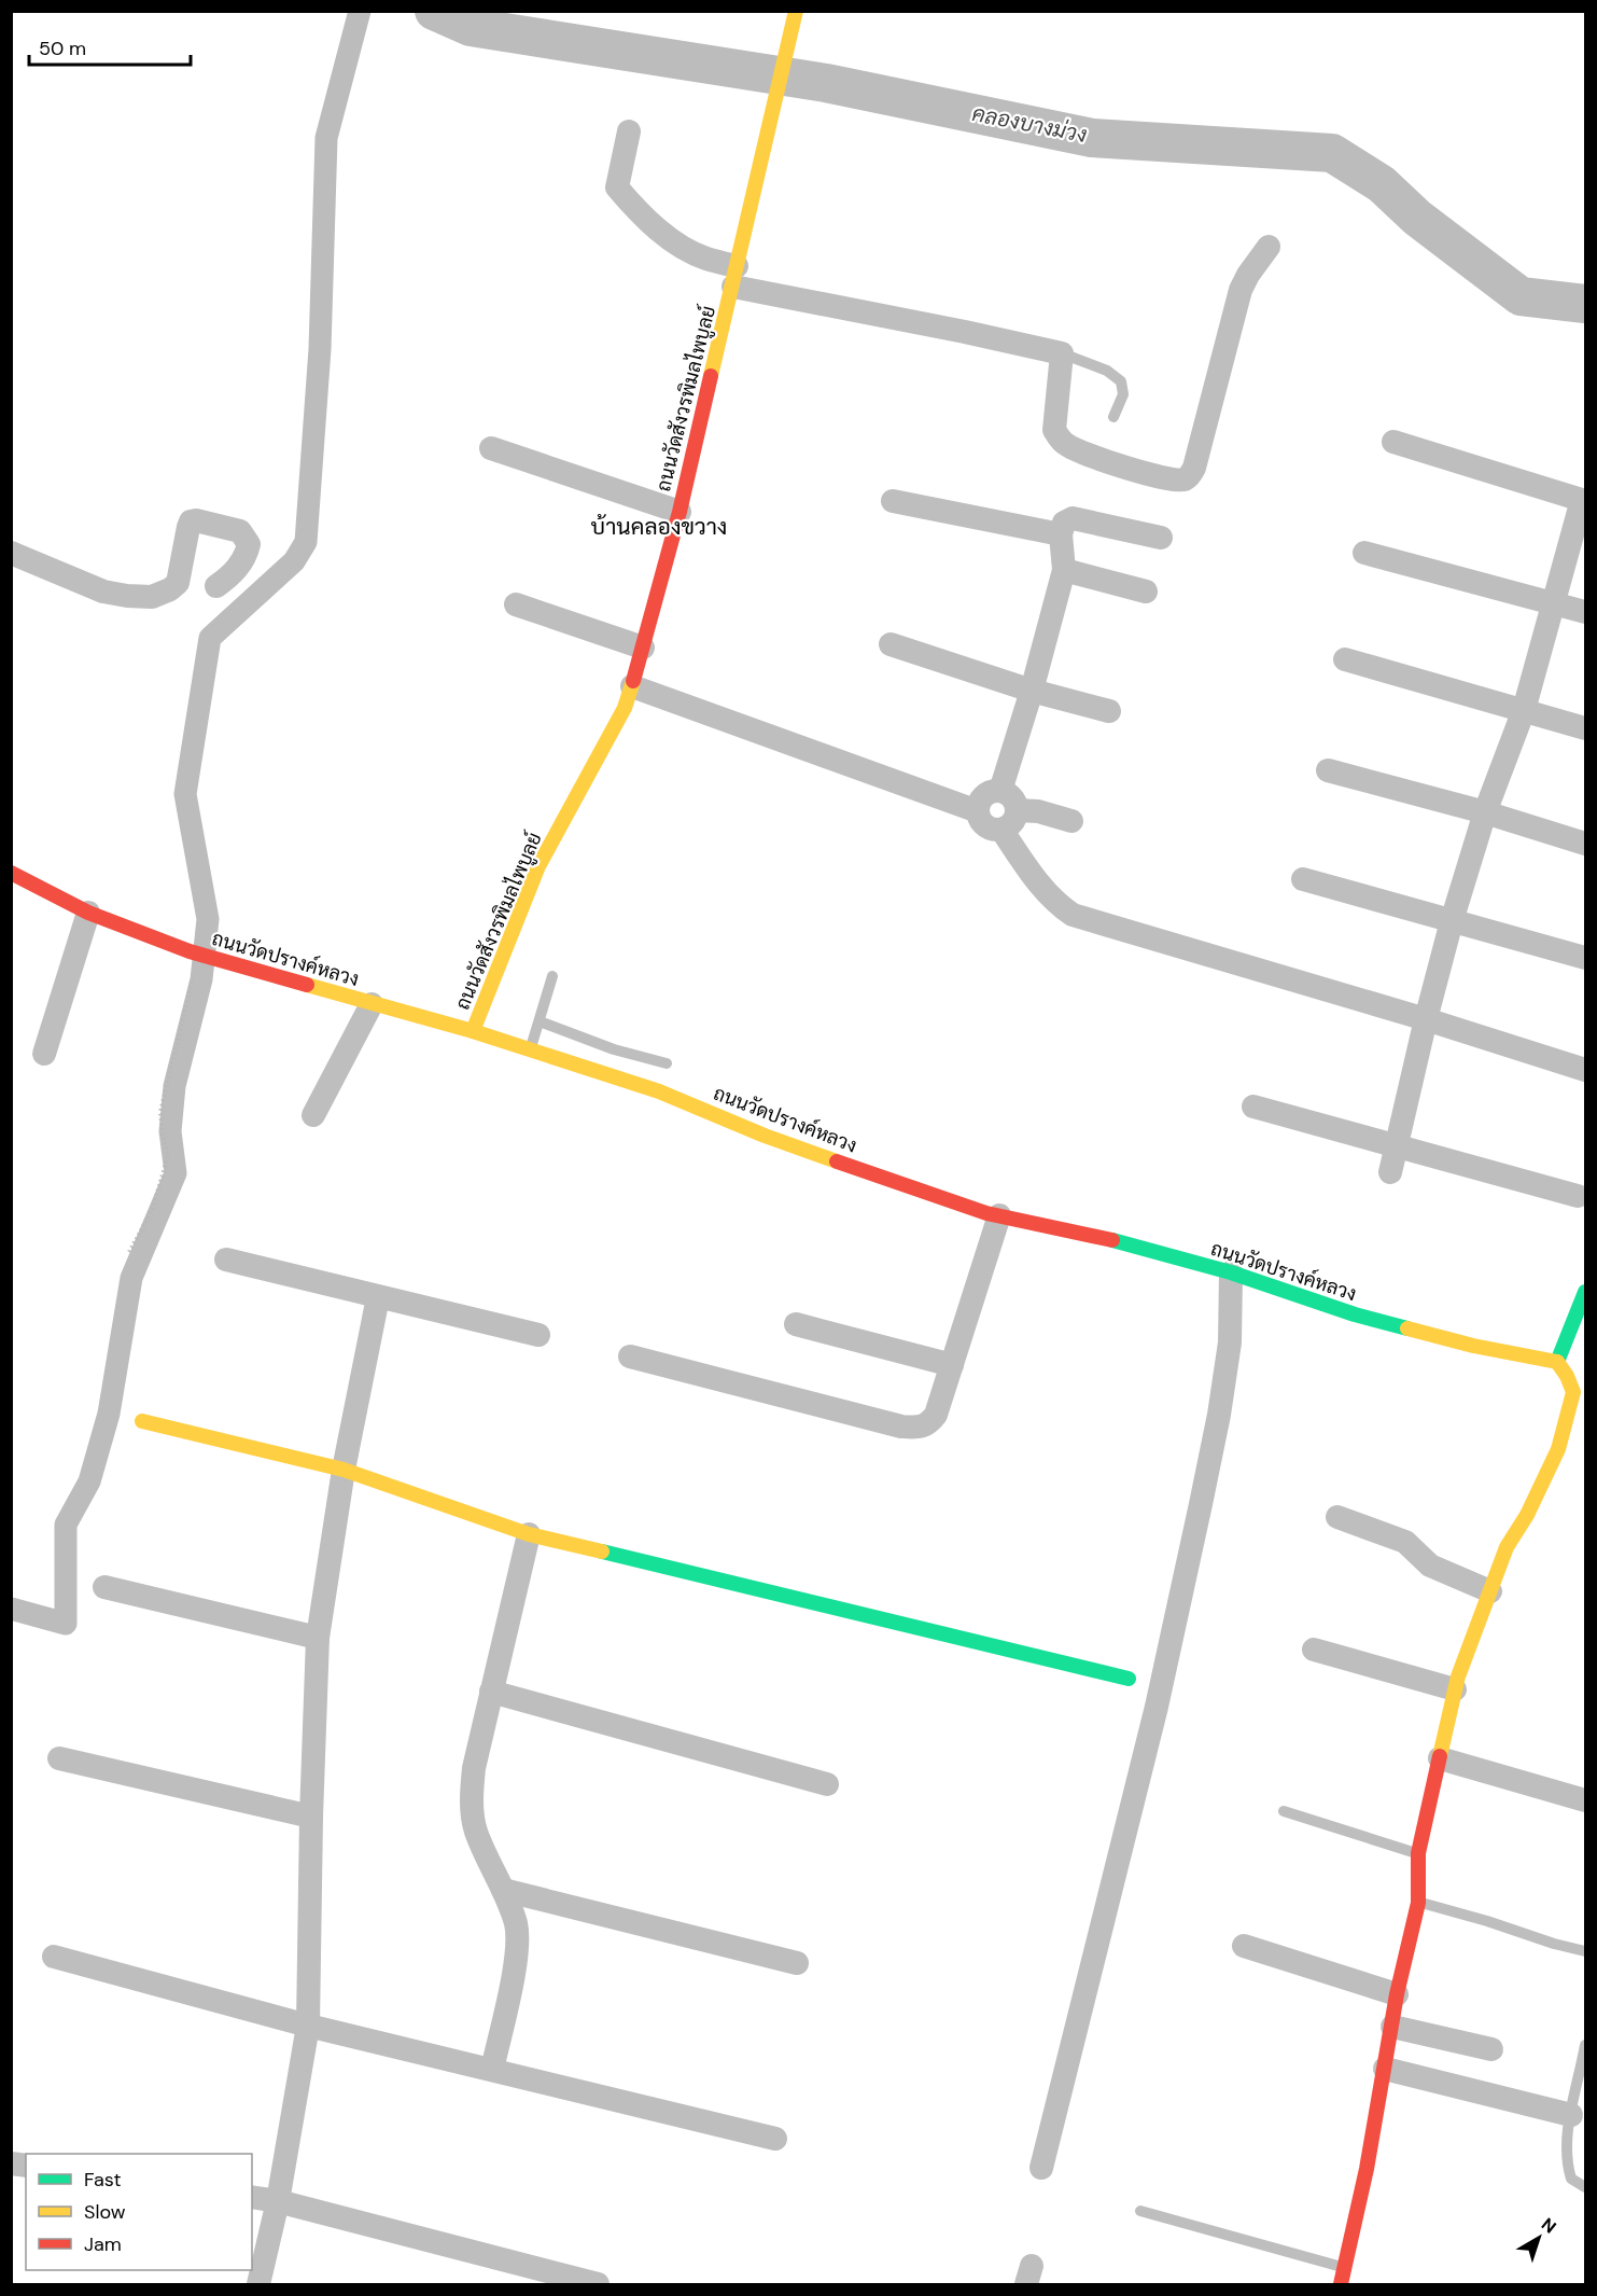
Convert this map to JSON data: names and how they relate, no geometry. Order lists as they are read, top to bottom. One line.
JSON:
{"streets":{"street":["ถนนวัดสังวรพิมลไพบูลย์","ถนนวัดปรางค์หลวง"]},"crossings":[["ถนนวัดสังวรพิมลไพบูลย์","ถนนวัดปรางค์หลวง"]],"districts":["บ้านคลองขวาง"],"water":["คลองบางม่วง"],"legend":["Fast","Slow","Jam"],"scale_bar":"50 m","north":"top right"}
